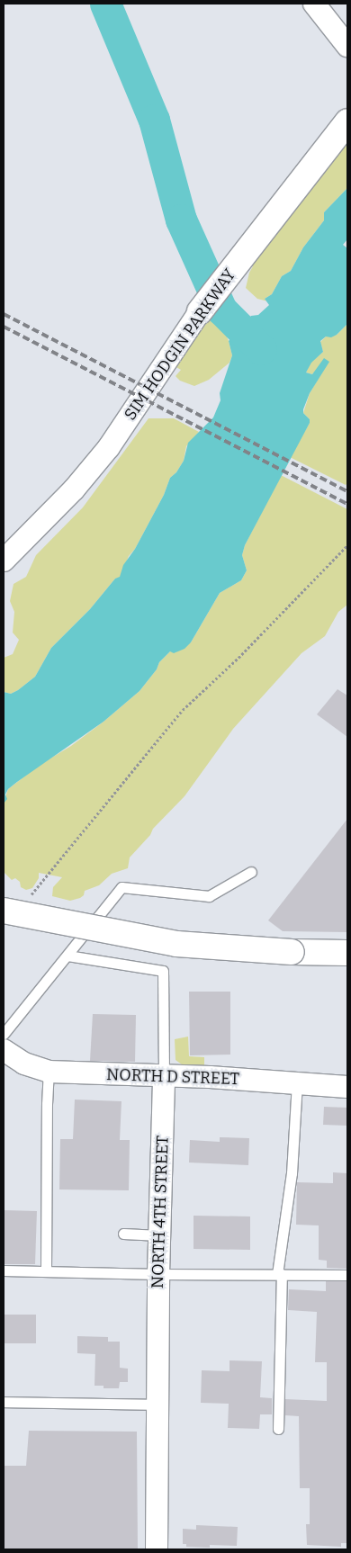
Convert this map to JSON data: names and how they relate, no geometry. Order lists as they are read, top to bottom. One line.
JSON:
{"streets":{"street":["SIM HODGIN PARKWAY","NORTH D STREET","NORTH 4TH STREET"]},"crossings":[["NORTH D STREET","NORTH 4TH STREET"]]}
